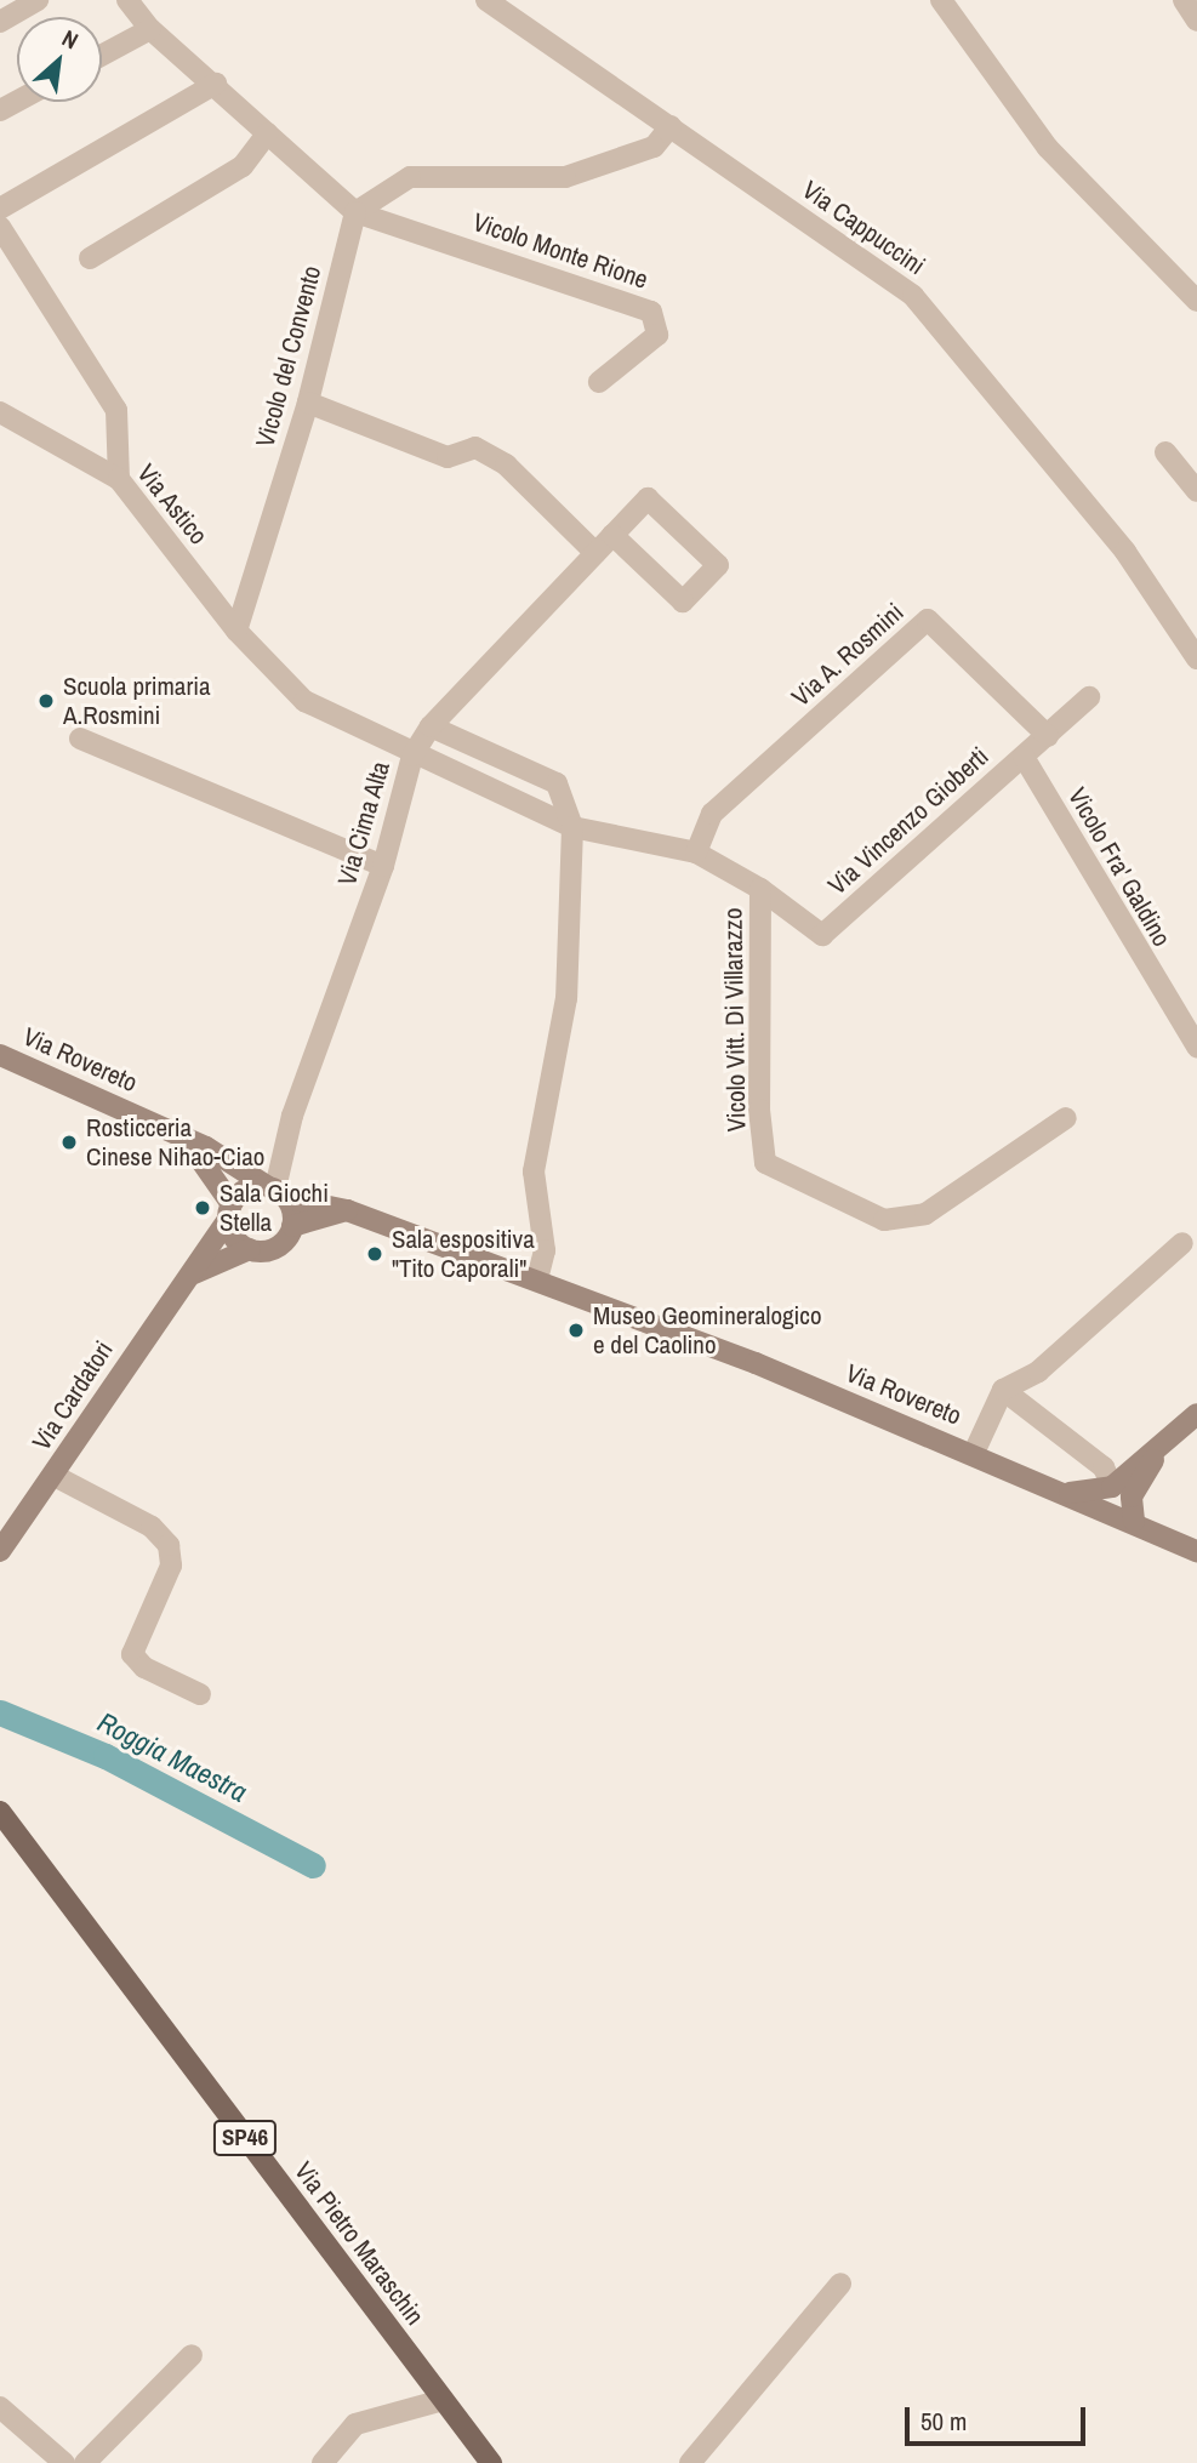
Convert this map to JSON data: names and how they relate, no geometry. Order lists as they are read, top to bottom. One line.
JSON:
{"streets":{"main road":["SP46","Via Pietro Maraschin"],"street":["Via Cappuccini","Vicolo Monte Rione","Vicolo del Convento","Via Astico","Via A. Rosmini","Via Vincenzo Gioberti","Via Cima Alta","Vicolo Fra' Galdino","Vicolo Vitt. Di Villarazzo","Via Rovereto","Via Cardatori"]},"crossings":[["Vicolo Monte Rione","Vicolo del Convento"],["Vicolo del Convento","Via Astico"],["Via A. Rosmini","Via Vincenzo Gioberti"],["Via Vincenzo Gioberti","Vicolo Fra' Galdino"],["Via Vincenzo Gioberti","Vicolo Vitt. Di Villarazzo"],["Via Cima Alta","Via Rovereto"],["Via Cima Alta","Via Cardatori"],["Via Rovereto","Via Cardatori"]],"water":["Roggia Maestra"],"places":["Scuola primaria A.Rosmini","Rosticceria Cinese Nihao-Ciao","Sala Giochi Stella","Sala espositiva \"Tito Caporali\"","Museo Geomineralogico e del Caolino"],"scale_bar":"50 m","north":"top right"}
